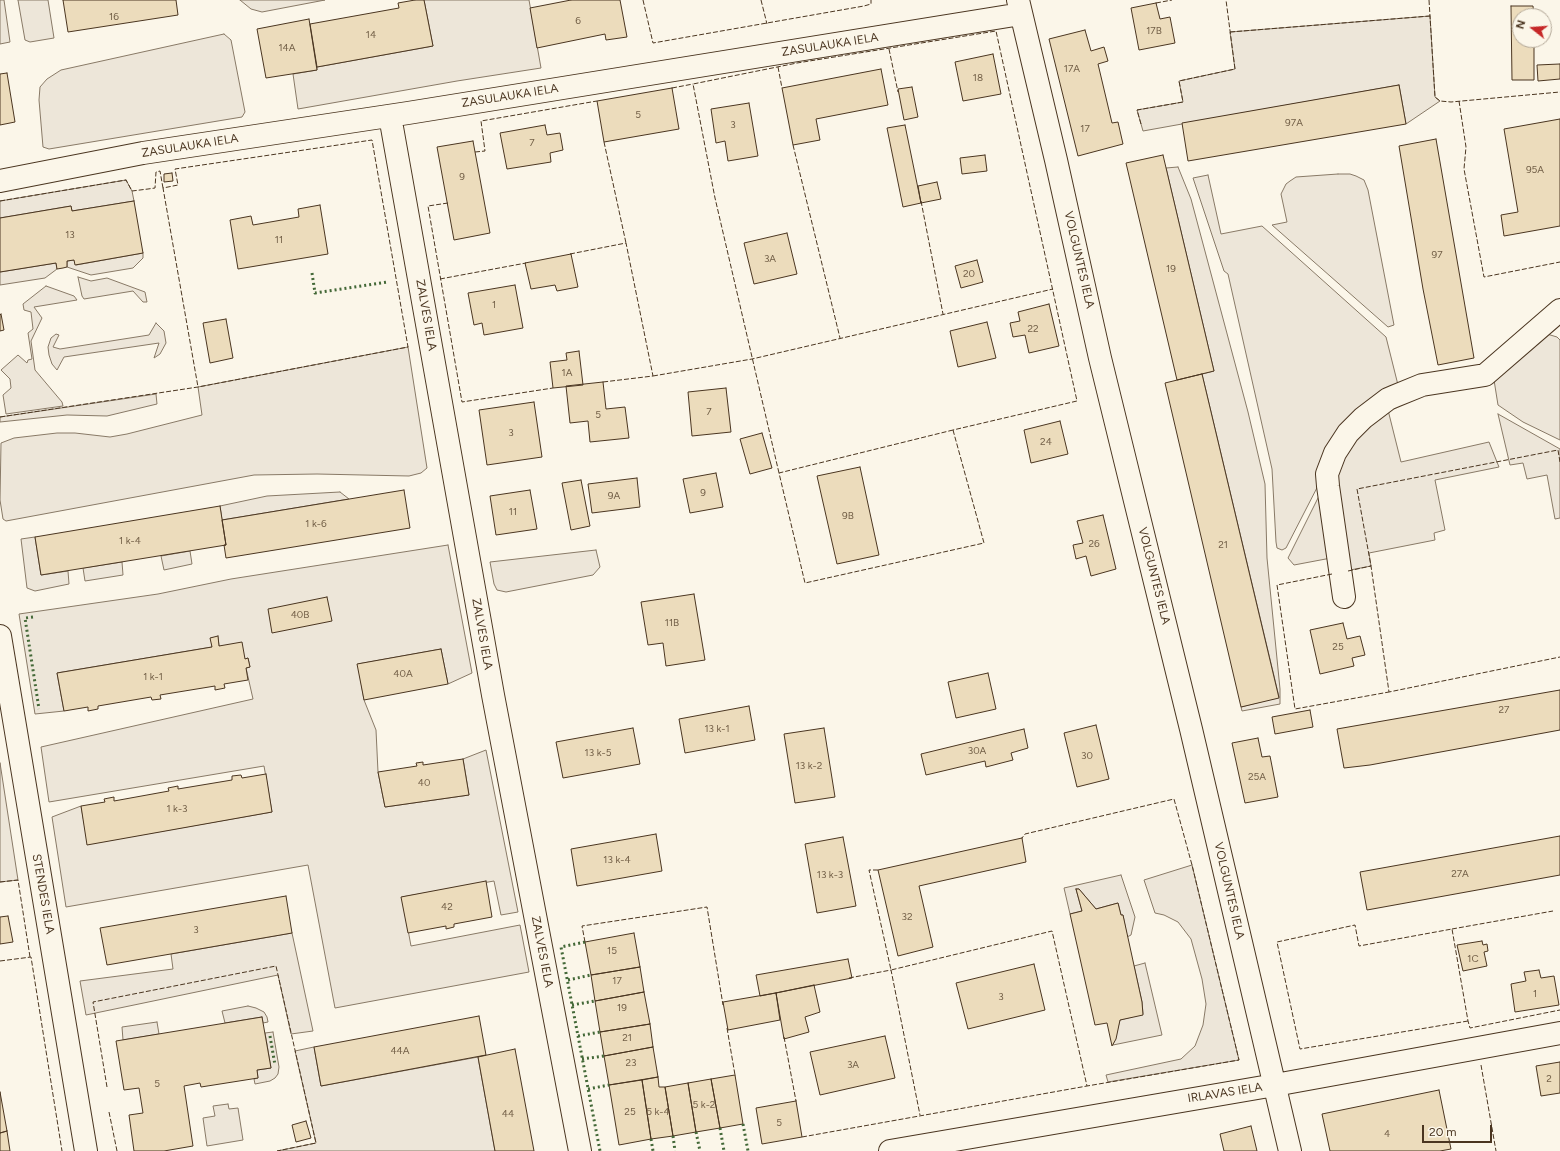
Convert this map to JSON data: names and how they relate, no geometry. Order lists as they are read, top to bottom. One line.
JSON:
{"streets":{"street":["ZASULAUKA IELA","VOLGUNTES IELA","ZALVES IELA","STENDES IELA","IRLAVAS IELA"]},"crossings":[["ZASULAUKA IELA","VOLGUNTES IELA"],["ZASULAUKA IELA","ZALVES IELA"],["VOLGUNTES IELA","IRLAVAS IELA"]],"house_numbers":["16","6","17B","14","14A","17A","18","5","97A","3","17","7","95A","9","13","11","97","3A","19","20","1","22","1A","7","5","3","24","9","9A","11","9B","1 k-6","1 k-4","26","21","40B","11B","25","40A","1 k-1","27","13 k-1","30A","13 k-5","30","13 k-2","25A","40","1 k-3","13 k-4","27A","13 k-3","42","32","3","15","1C","17","1","3","19","21","44A","23","3A","2","5","5 k-2","25","5 k-4","44","5","4"],"scale_bar":"20 m","north":"left"}
